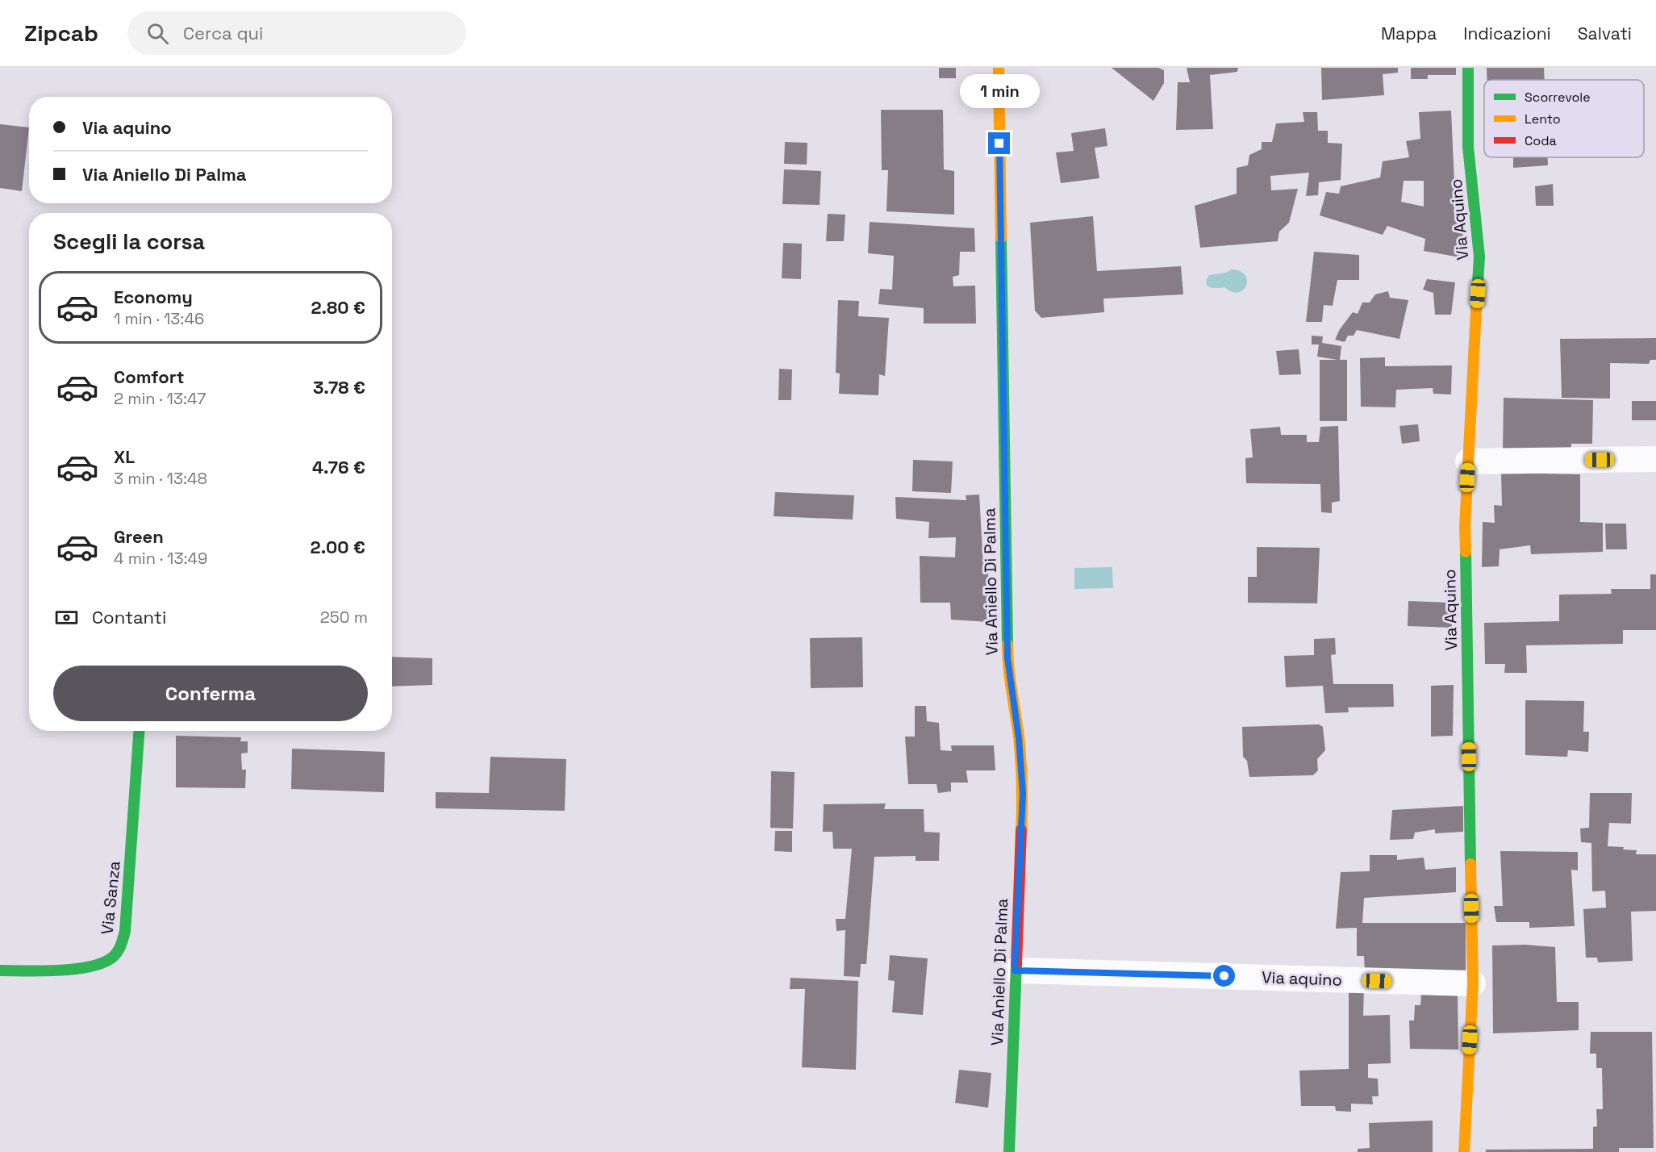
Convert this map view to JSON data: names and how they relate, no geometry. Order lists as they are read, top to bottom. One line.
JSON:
{"streets":{"street":["Via Aquino","Via Aniello Di Palma","Via Sanza","Via aquino"]},"crossings":[["Via Aquino","Via aquino"],["Via Aniello Di Palma","Via aquino"]],"legend":["Scorrevole","Lento","Coda"],"page":{"header":"Zipcab","search":"Cerca qui","nav":["Mappa","Indicazioni","Salvati"],"bubble":"1 min","banner":["Via aquino","Via Aniello Di Palma"],"heading":"Scegli la corsa","list":[{"name":"Economy","note":"1 min · 13:46","value":"2.80 €"},{"name":"Comfort","note":"2 min · 13:47","value":"3.78 €"},{"name":"XL","note":"3 min · 13:48","value":"4.76 €"},{"name":"Green","note":"4 min · 13:49","value":"2.00 €"}],"pay":["Contanti","250 m"],"buttons":"Conferma"}}
